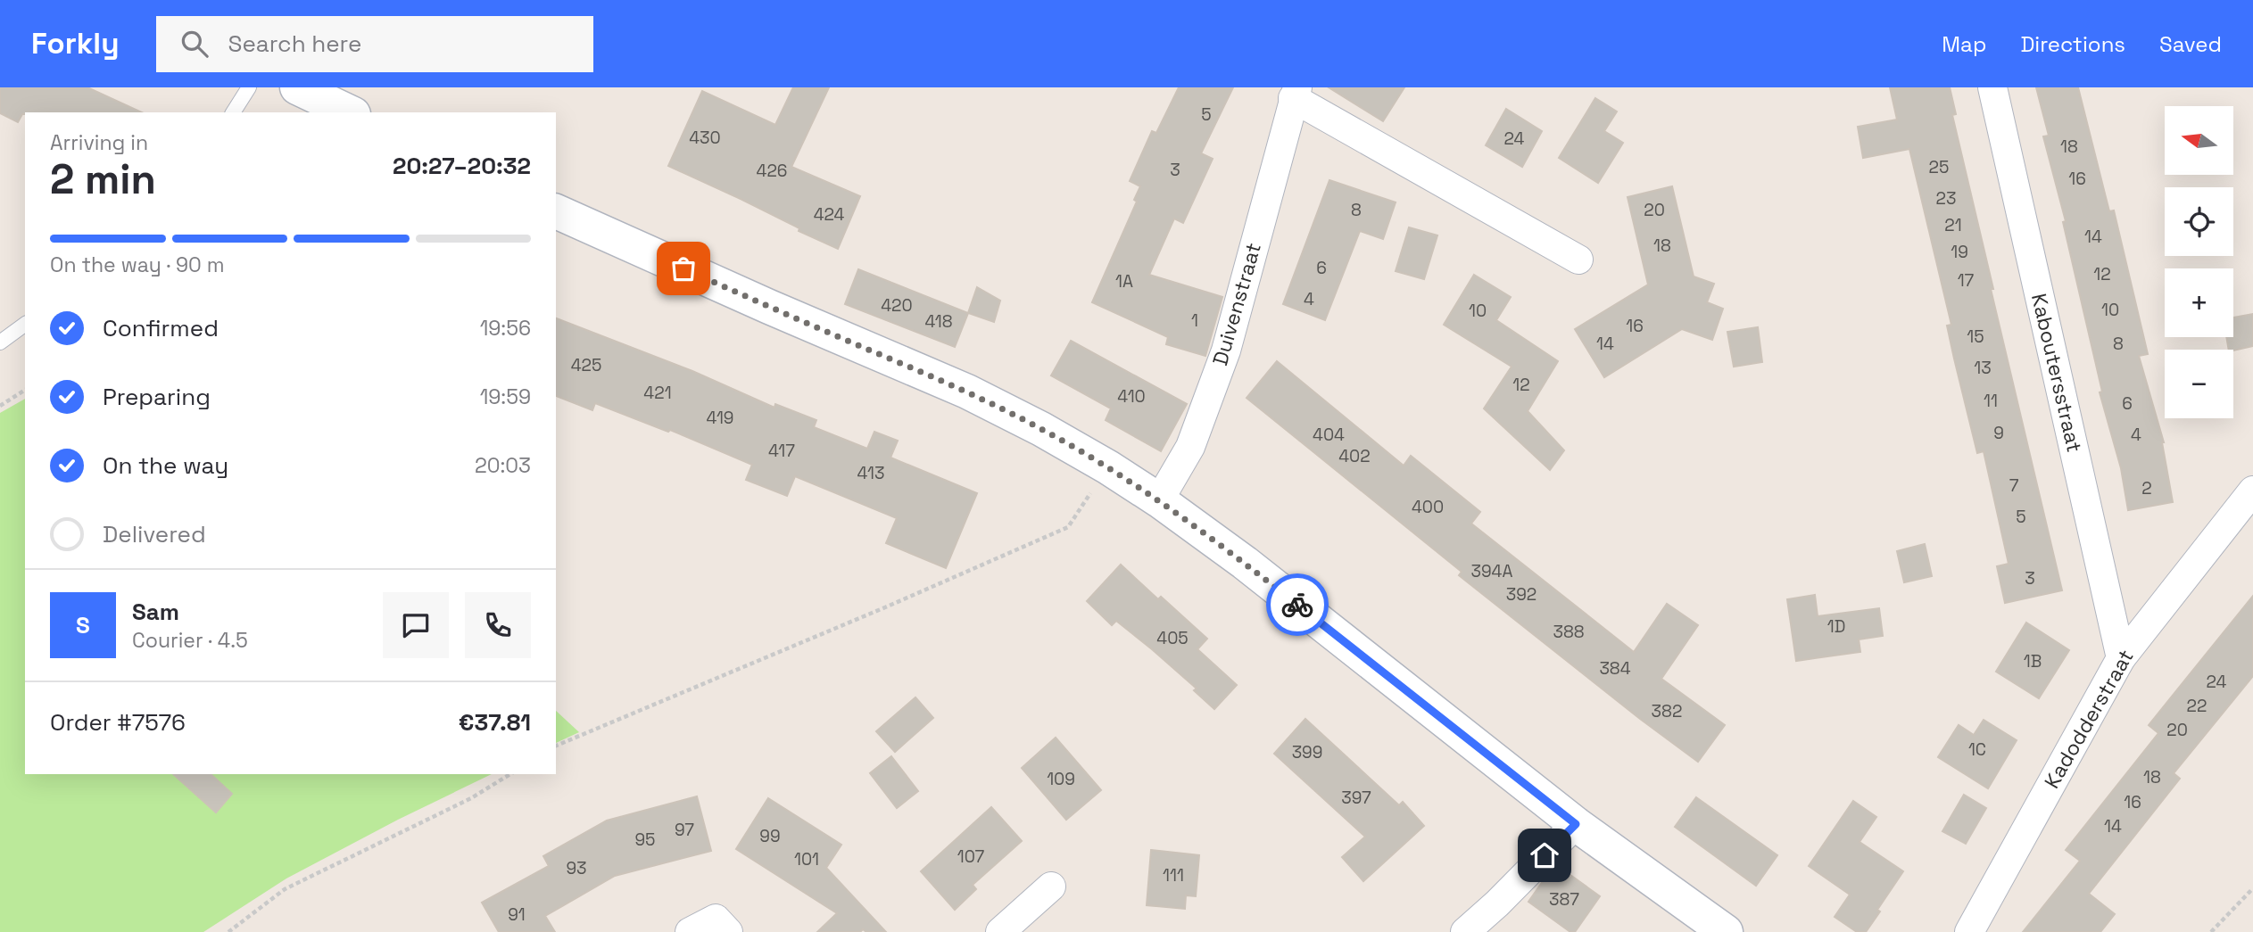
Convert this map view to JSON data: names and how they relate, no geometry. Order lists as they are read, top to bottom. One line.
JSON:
{"streets":{"street":["Duivenstraat","Kaboutersstraat","Kadodderstraat"]},"crossings":[["Kaboutersstraat","Kadodderstraat"]],"house_numbers":["5","430","24","18","25","3","426","16","23","8","20","424","21","14","18","19","6","12","17","1A","4","420","10","10","1","418","16","15","14","8","425","13","12","421","410","11","6","419","9","404","4","417","402","413","7","2","400","5","394A","3","392","1D","388","405","1B","384","24","22","382","20","1C","399","18","109","397","16","14","97","99","95","107","101","93","111","387","91"],"north":"left","page":{"header":"Forkly","search":"Search here","nav":["Map","Directions","Saved"],"map_buttons":["+","−"],"heading":["2 min","Arriving in","20:27–20:32"],"panel":["Sam","Courier · 4.5","Order #7576","€37.81"],"bar":"On the way · 90 m","list":[["Confirmed","19:56"],["Preparing","19:59"],["On the way","20:03"],"Delivered"],"round":"S"}}
